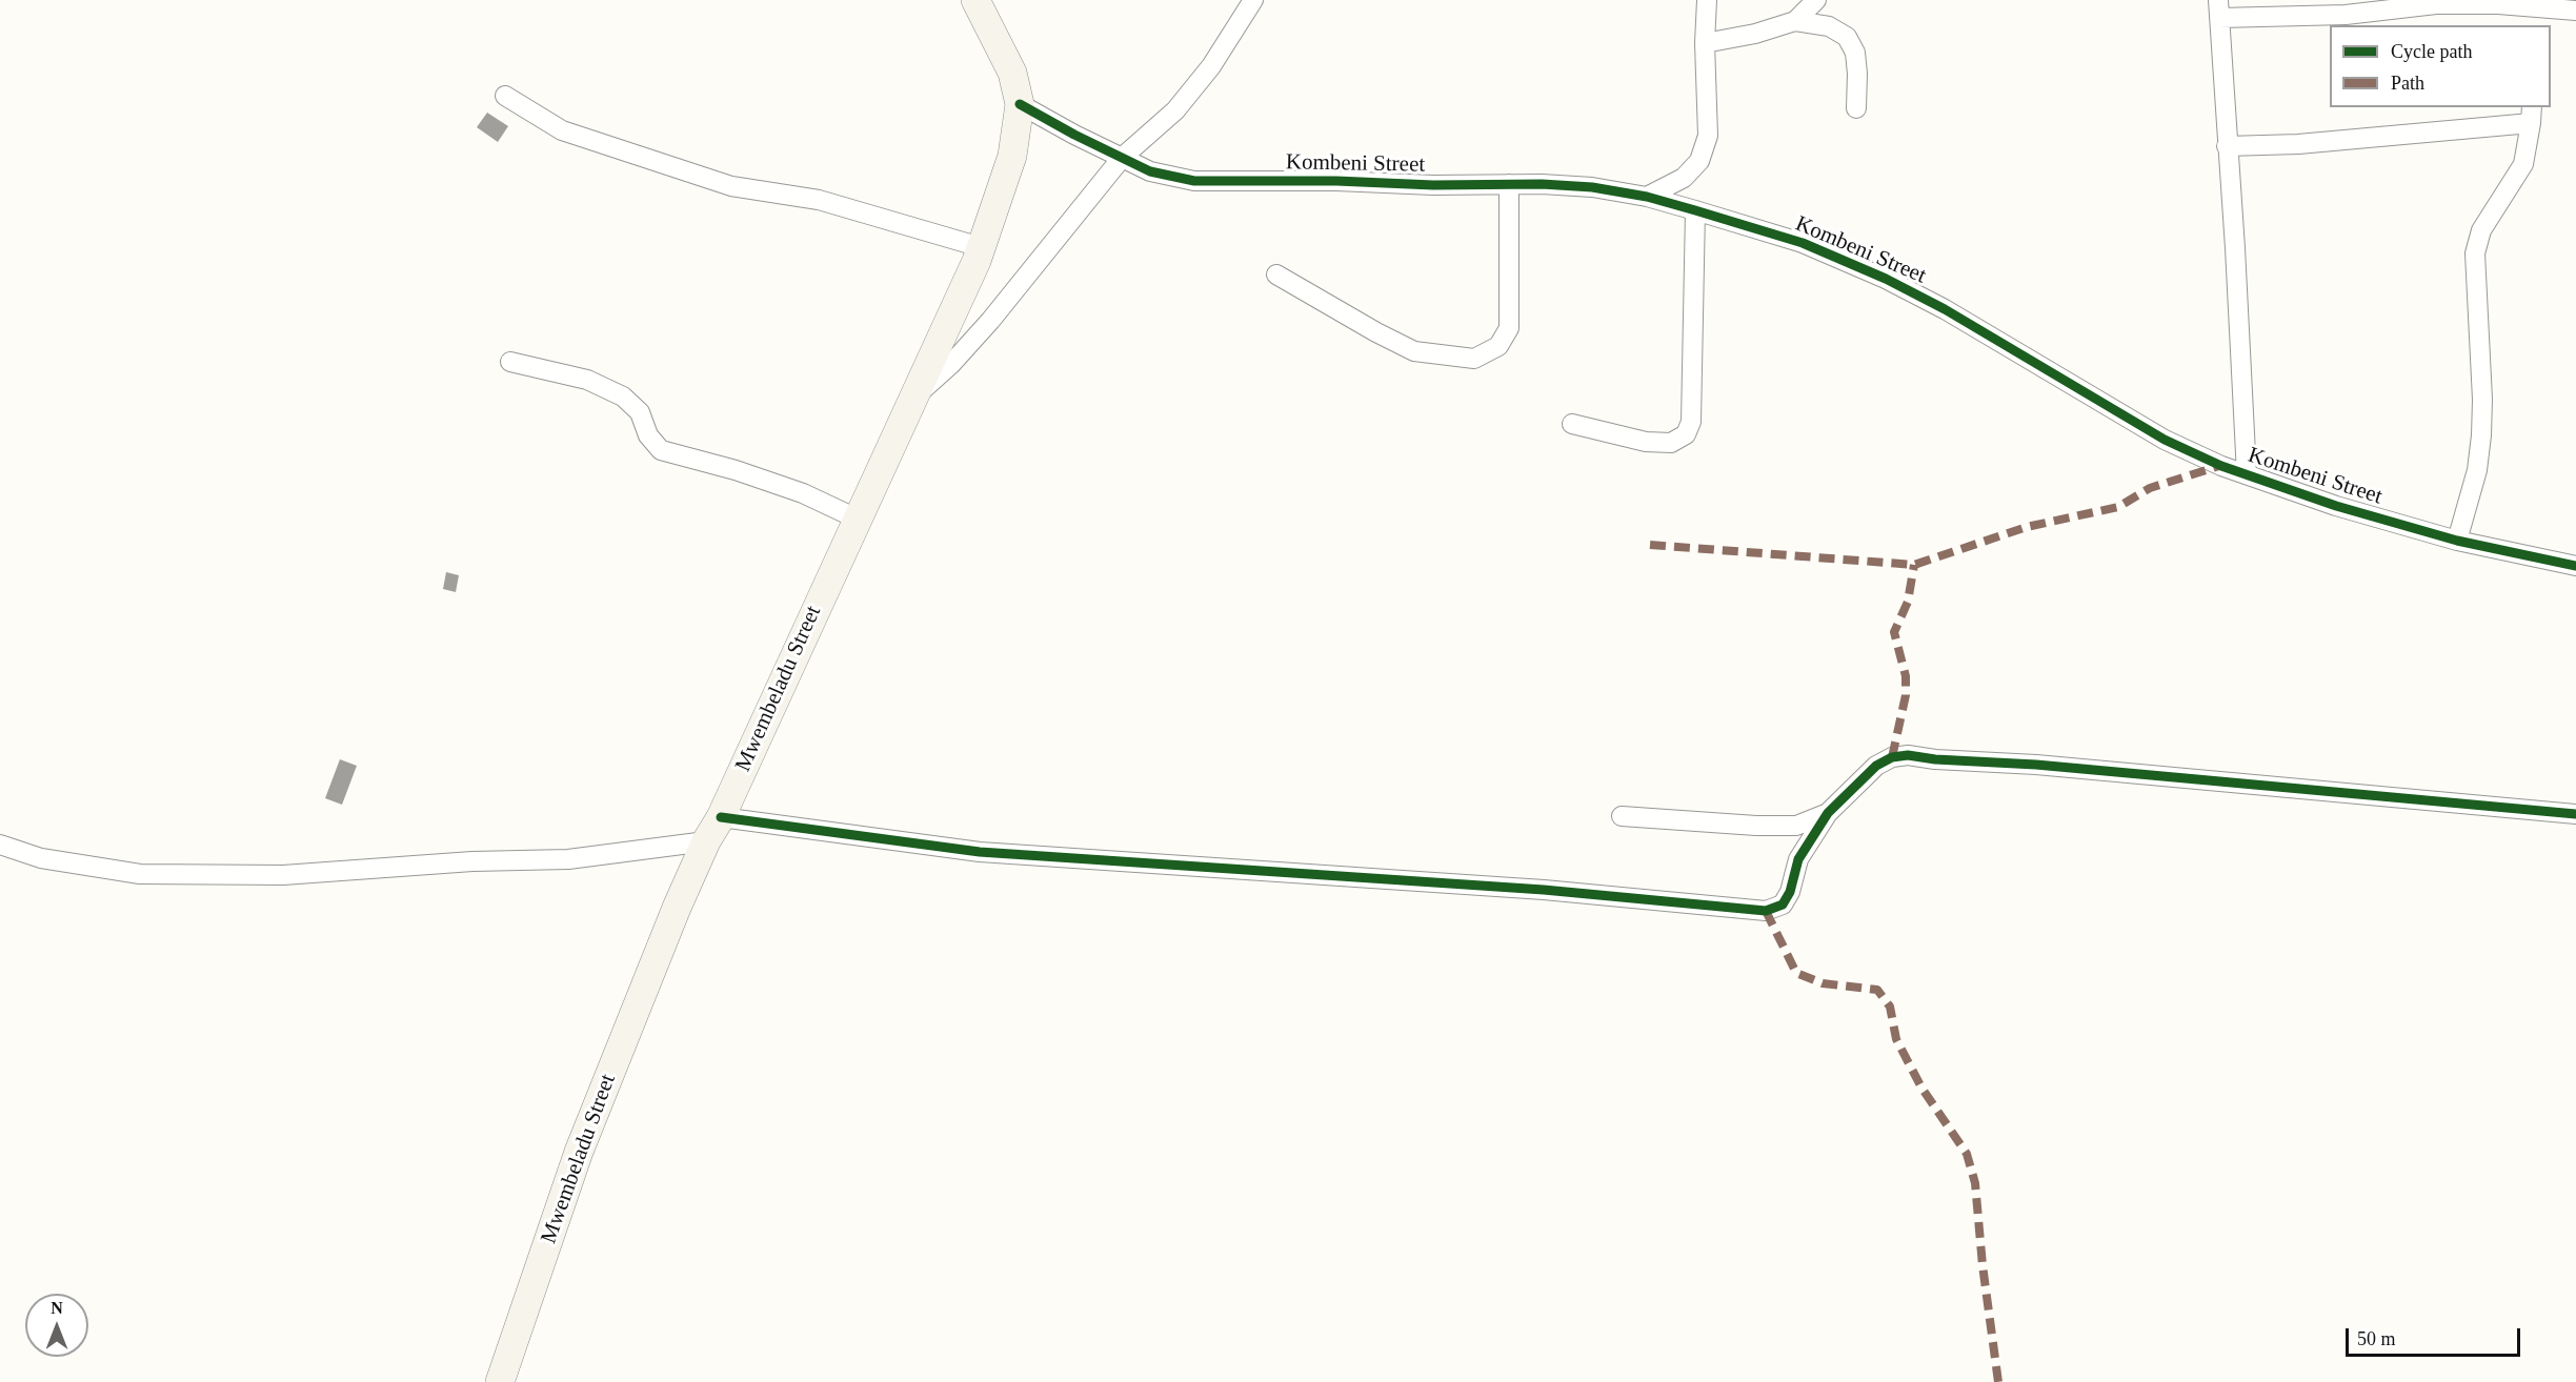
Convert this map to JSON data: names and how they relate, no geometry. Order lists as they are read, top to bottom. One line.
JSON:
{"streets":{"street":["Kombeni Street","Mwembeladu Street"]},"crossings":[["Kombeni Street","Mwembeladu Street"]],"legend":["Cycle path","Path"],"scale_bar":"50 m","north":"top"}
